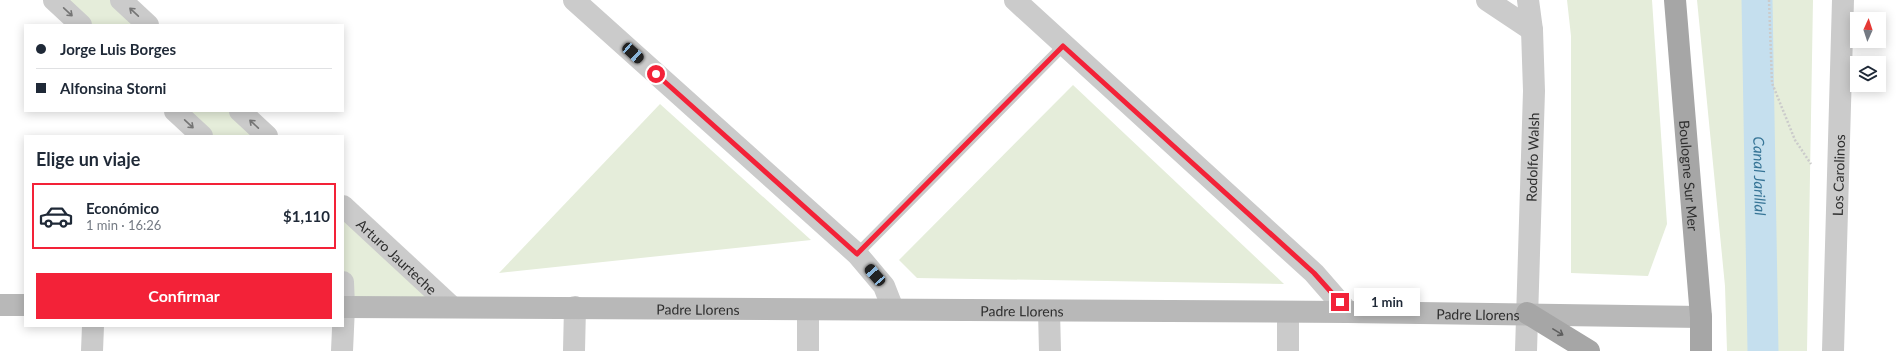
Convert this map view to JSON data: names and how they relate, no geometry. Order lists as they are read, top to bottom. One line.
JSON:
{"streets":{"main road":["Boulogne Sur Mer"],"street":["Rodolfo Walsh","Los Carolinos","Arturo Jaurteche","Padre Llorens"]},"crossings":[["Rodolfo Walsh","Padre Llorens"],["Boulogne Sur Mer","Padre Llorens"],["Arturo Jaurteche","Padre Llorens"]],"water":["Canal Jarillal"],"north":"top","page":{"banner":["Jorge Luis Borges","Alfonsina Storni"],"heading":"Elige un viaje","list":[{"name":"Económico","note":"1 min · 16:26","value":"$1,110"}],"buttons":"Confirmar","bubble":"1 min"}}
